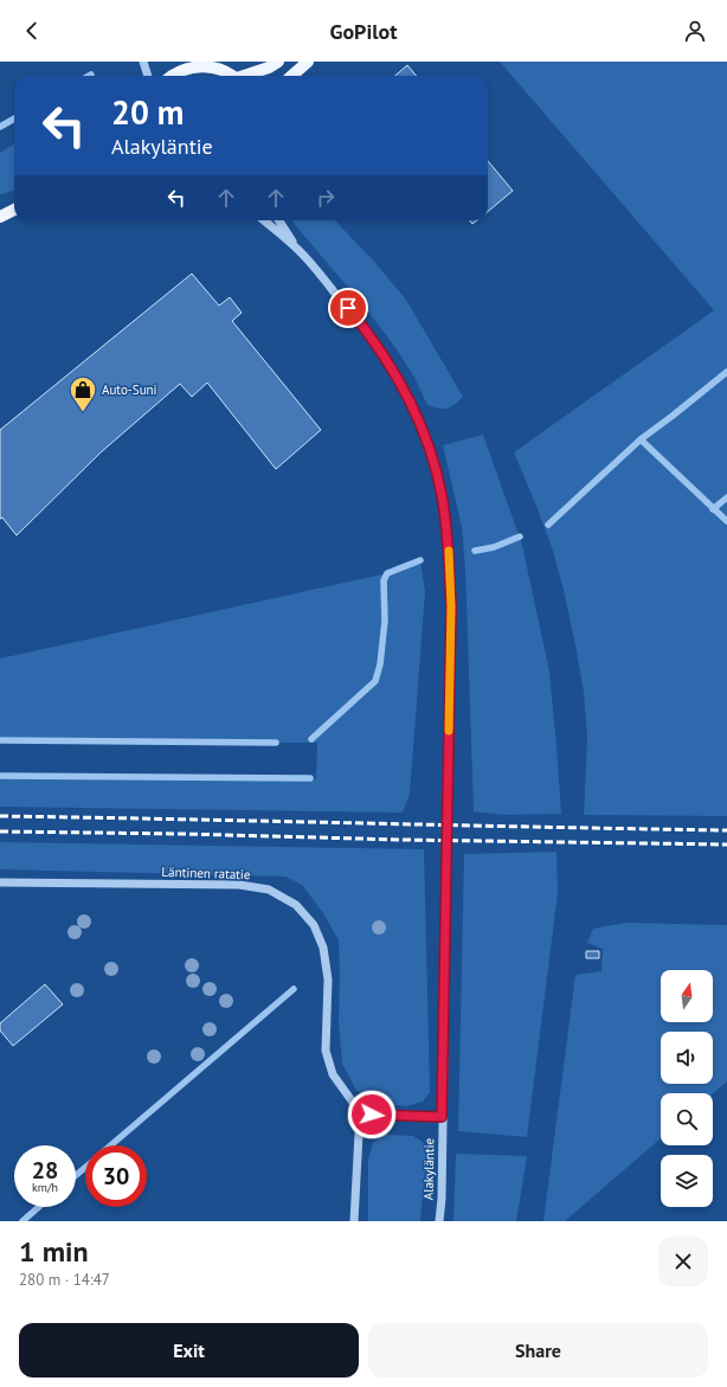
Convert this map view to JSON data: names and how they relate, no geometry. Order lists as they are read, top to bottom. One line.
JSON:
{"streets":{"street":["Läntinen ratatie","Alakyläntie"]},"places":{"shop":["Auto-Suni"]},"north":"top","page":{"header":"GoPilot","turn":["20 m","Alakyläntie"],"speed":"28 km/h","limit":"30","heading":["1 min","280 m · 14:47"],"buttons":["Exit","Share"]}}
